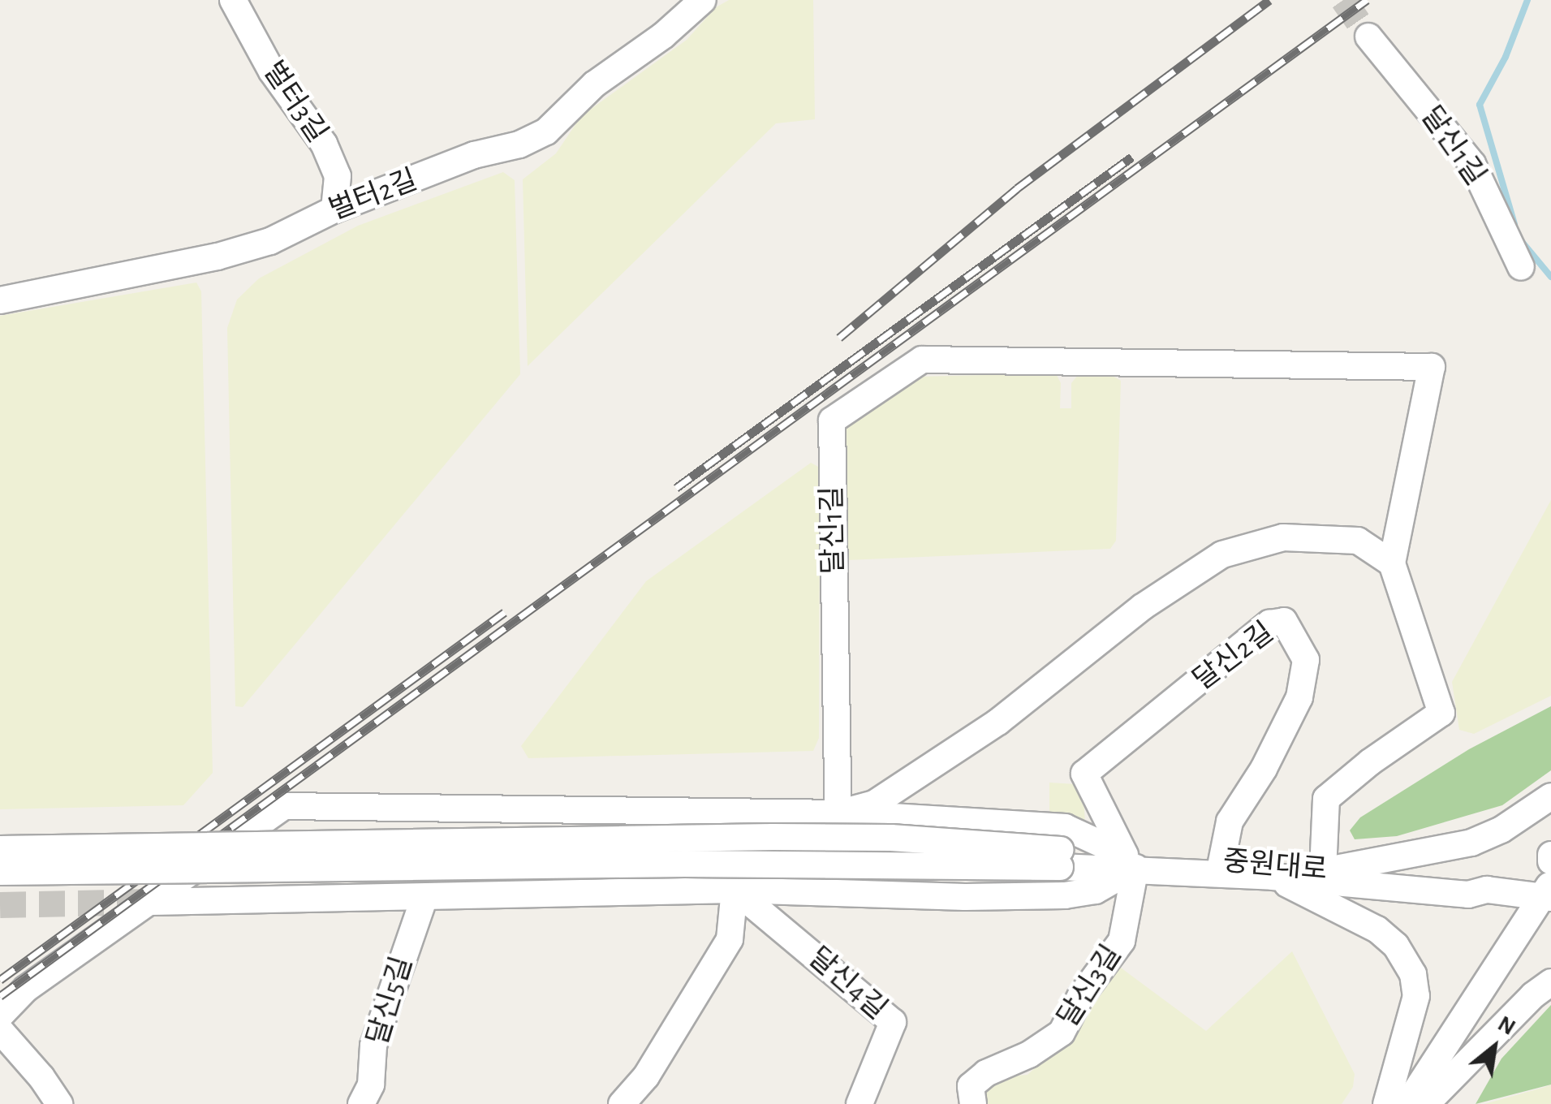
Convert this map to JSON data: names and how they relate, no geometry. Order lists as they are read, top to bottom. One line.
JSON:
{"streets":{"street":["벌터3길","달신1길","벌터2길","달신2길","중원대로","달신4길","달신3길","달신5길"]},"crossings":[["벌터3길","벌터2길"],["달신1길","중원대로"],["달신2길","중원대로"],["달신2길","달신3길"],["중원대로","달신3길"]],"north":"top right"}
